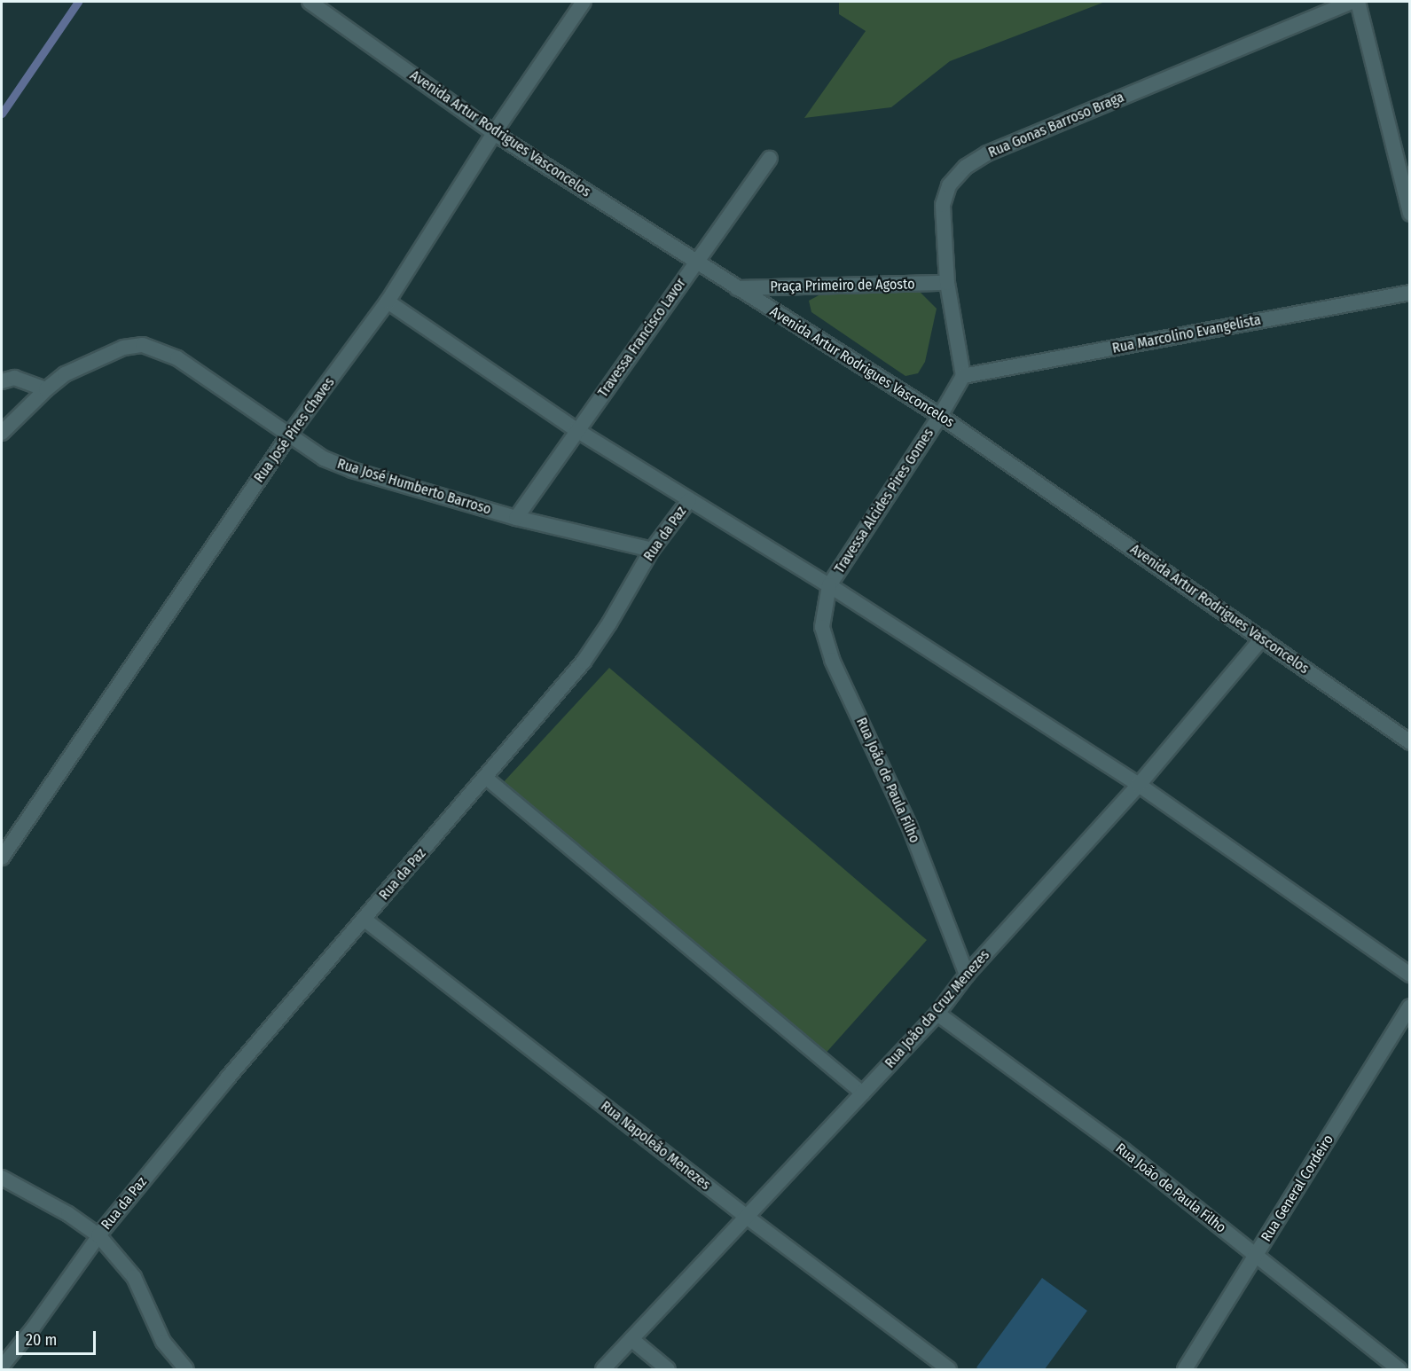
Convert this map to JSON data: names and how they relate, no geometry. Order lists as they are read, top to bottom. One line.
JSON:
{"streets":{"street":["Rua Gonas Barroso Braga","Avenida Artur Rodrigues Vasconcelos","Praça Primeiro de Agosto","Rua Marcolino Evangelista","Travessa Francisco Lavor","Rua José Pires Chaves","Rua José Humberto Barroso","Travessa Alcides Pires Gomes","Rua da Paz","Rua João de Paula Filho","Rua João da Cruz Menezes","Rua Napoleão Menezes","Rua General Cordeiro"]},"crossings":[["Rua Gonas Barroso Braga","Praça Primeiro de Agosto"],["Rua Gonas Barroso Braga","Rua Marcolino Evangelista"],["Rua Gonas Barroso Braga","Travessa Alcides Pires Gomes"],["Avenida Artur Rodrigues Vasconcelos","Praça Primeiro de Agosto"],["Avenida Artur Rodrigues Vasconcelos","Travessa Francisco Lavor"],["Avenida Artur Rodrigues Vasconcelos","Rua José Pires Chaves"],["Avenida Artur Rodrigues Vasconcelos","Travessa Alcides Pires Gomes"],["Avenida Artur Rodrigues Vasconcelos","Rua João da Cruz Menezes"],["Rua Marcolino Evangelista","Travessa Alcides Pires Gomes"],["Travessa Francisco Lavor","Rua José Humberto Barroso"],["Rua José Pires Chaves","Rua José Humberto Barroso"],["Rua José Humberto Barroso","Rua da Paz"],["Travessa Alcides Pires Gomes","Rua João de Paula Filho"],["Rua da Paz","Rua Napoleão Menezes"],["Rua João de Paula Filho","Rua João da Cruz Menezes"],["Rua João de Paula Filho","Rua General Cordeiro"],["Rua João da Cruz Menezes","Rua Napoleão Menezes"]],"scale_bar":"20 m"}
